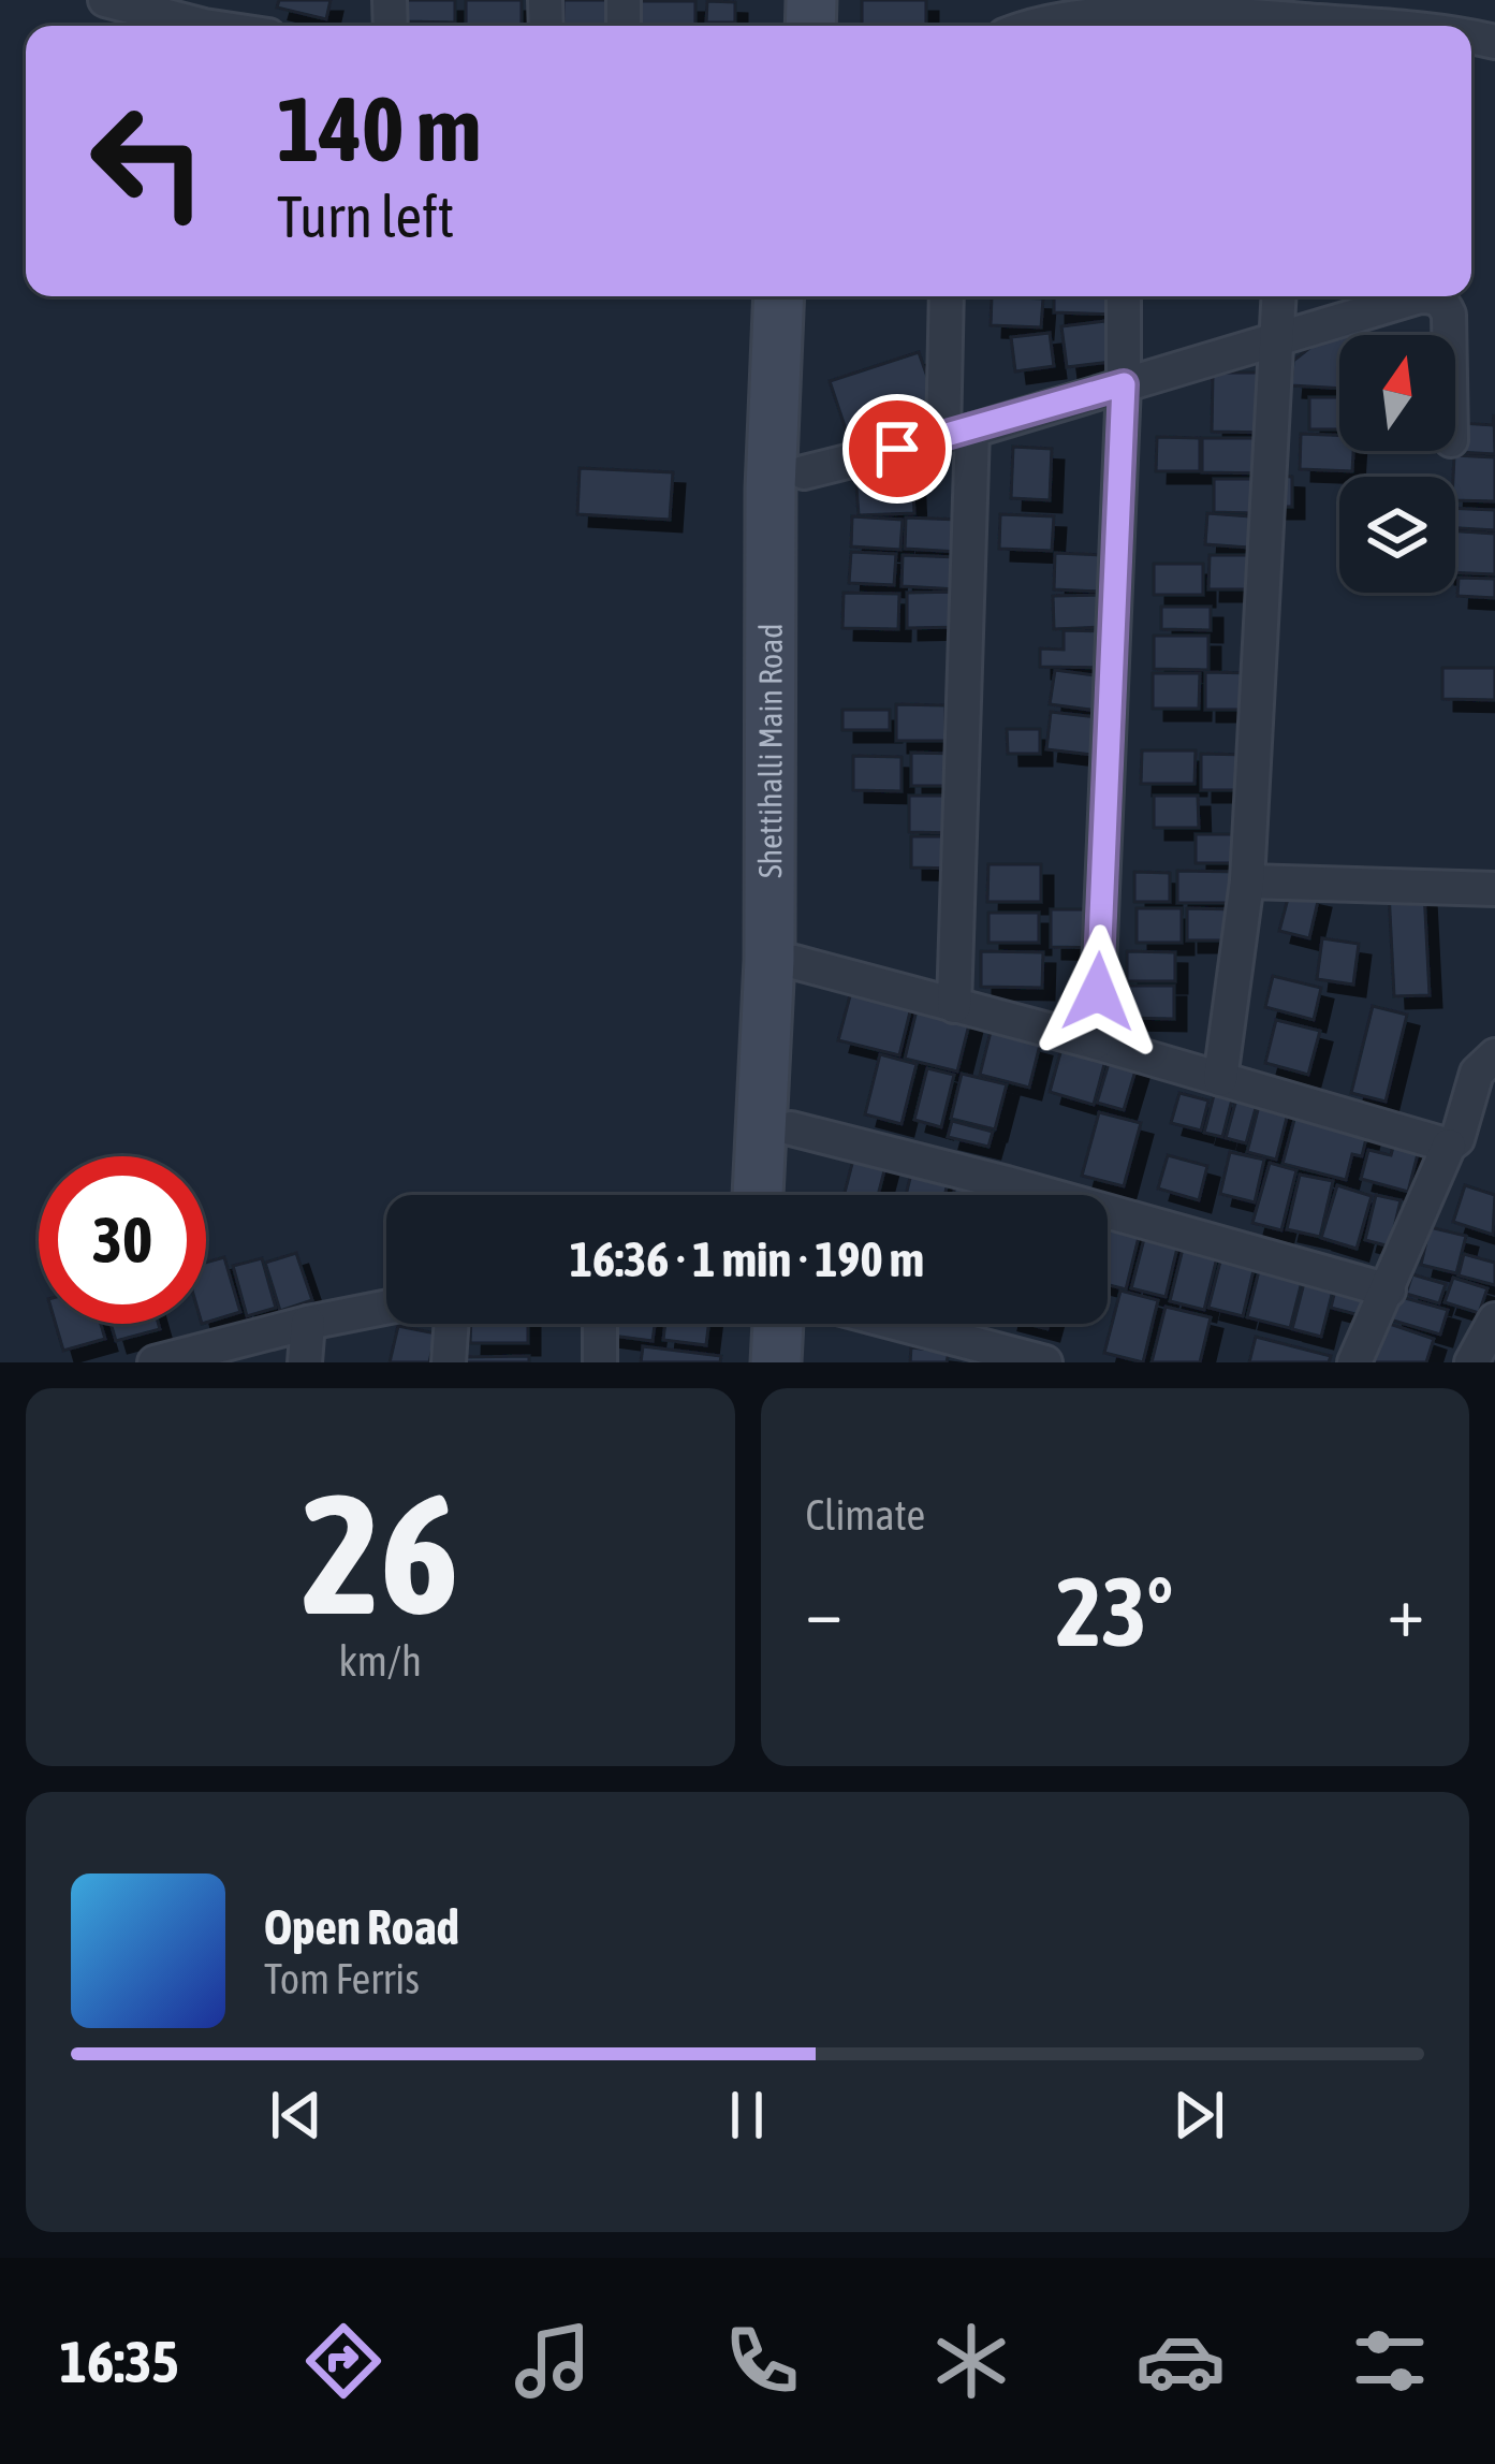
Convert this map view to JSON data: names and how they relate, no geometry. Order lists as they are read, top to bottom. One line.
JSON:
{"streets":{"main road":["Shettihalli Main Road"]},"north":"top","page":{"turn":["140 m","Turn left"],"limit":"30","trip":"16:36 · 1 min · 190 m","tile":[["26","km/h"],"Climate"],"heat":["−","23°","+"],"song":["Open Road","Tom Ferris"],"tabs":"16:35"}}
